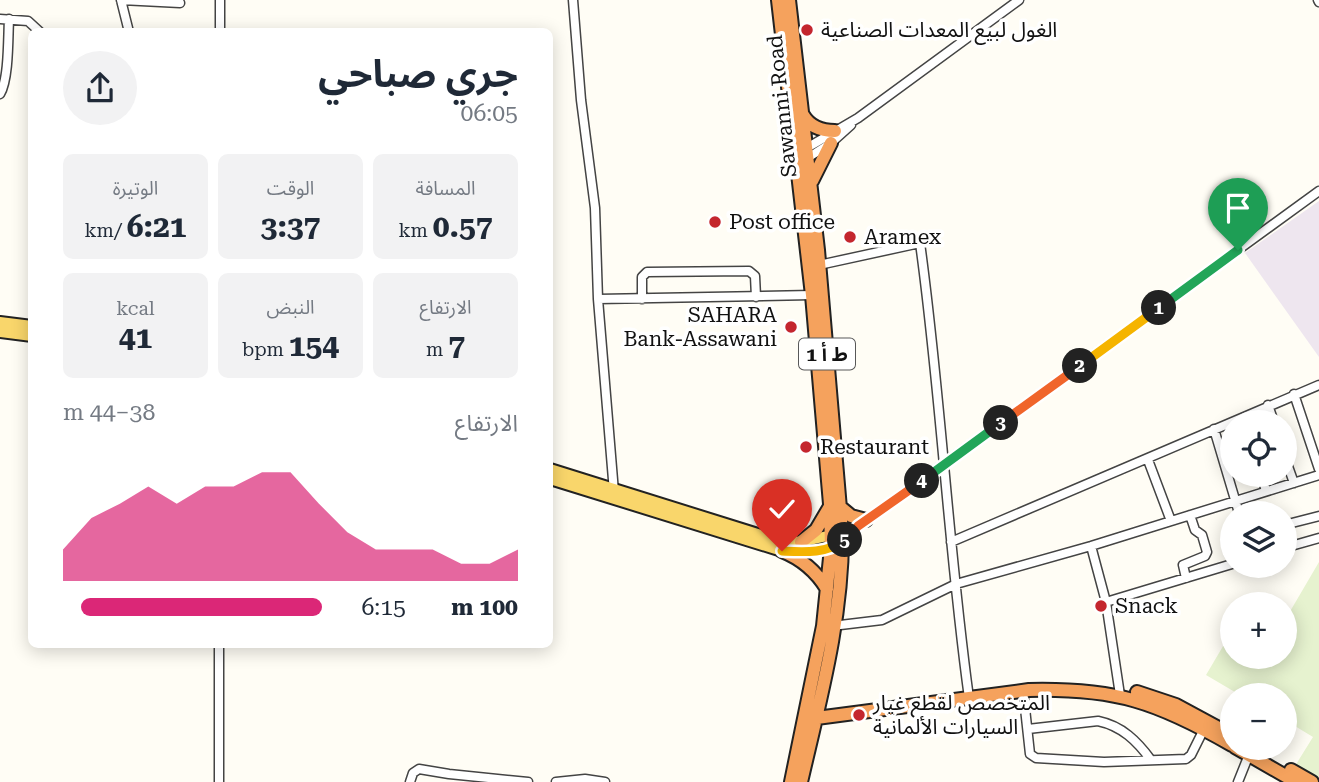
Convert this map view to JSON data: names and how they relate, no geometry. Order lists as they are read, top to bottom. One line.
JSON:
{"streets":{"highway":["Sawanni Road","ط أ 1"]},"places":["الغول لبيع المعدات الصناعية","Post office","Aramex","SAHARA Bank-Assawani","Restaurant","Snack","المتخصص لقطع غيار السيارات الألمانية"],"page":{"heading":["جري صباحي","06:05"],"stats":[["المسافة","0.57 km"],["الوقت","3:37"],["الوتيرة","6:21 /km"],["الارتفاع","7 m"],["النبض","154 bpm"],["kcal","41"]],"pins":["1","2","3","4","5"],"chart":["الارتفاع","38–44 m"],"map_buttons":["+","−"],"list":[{"name":"100 m","note":"6:15"}]}}
